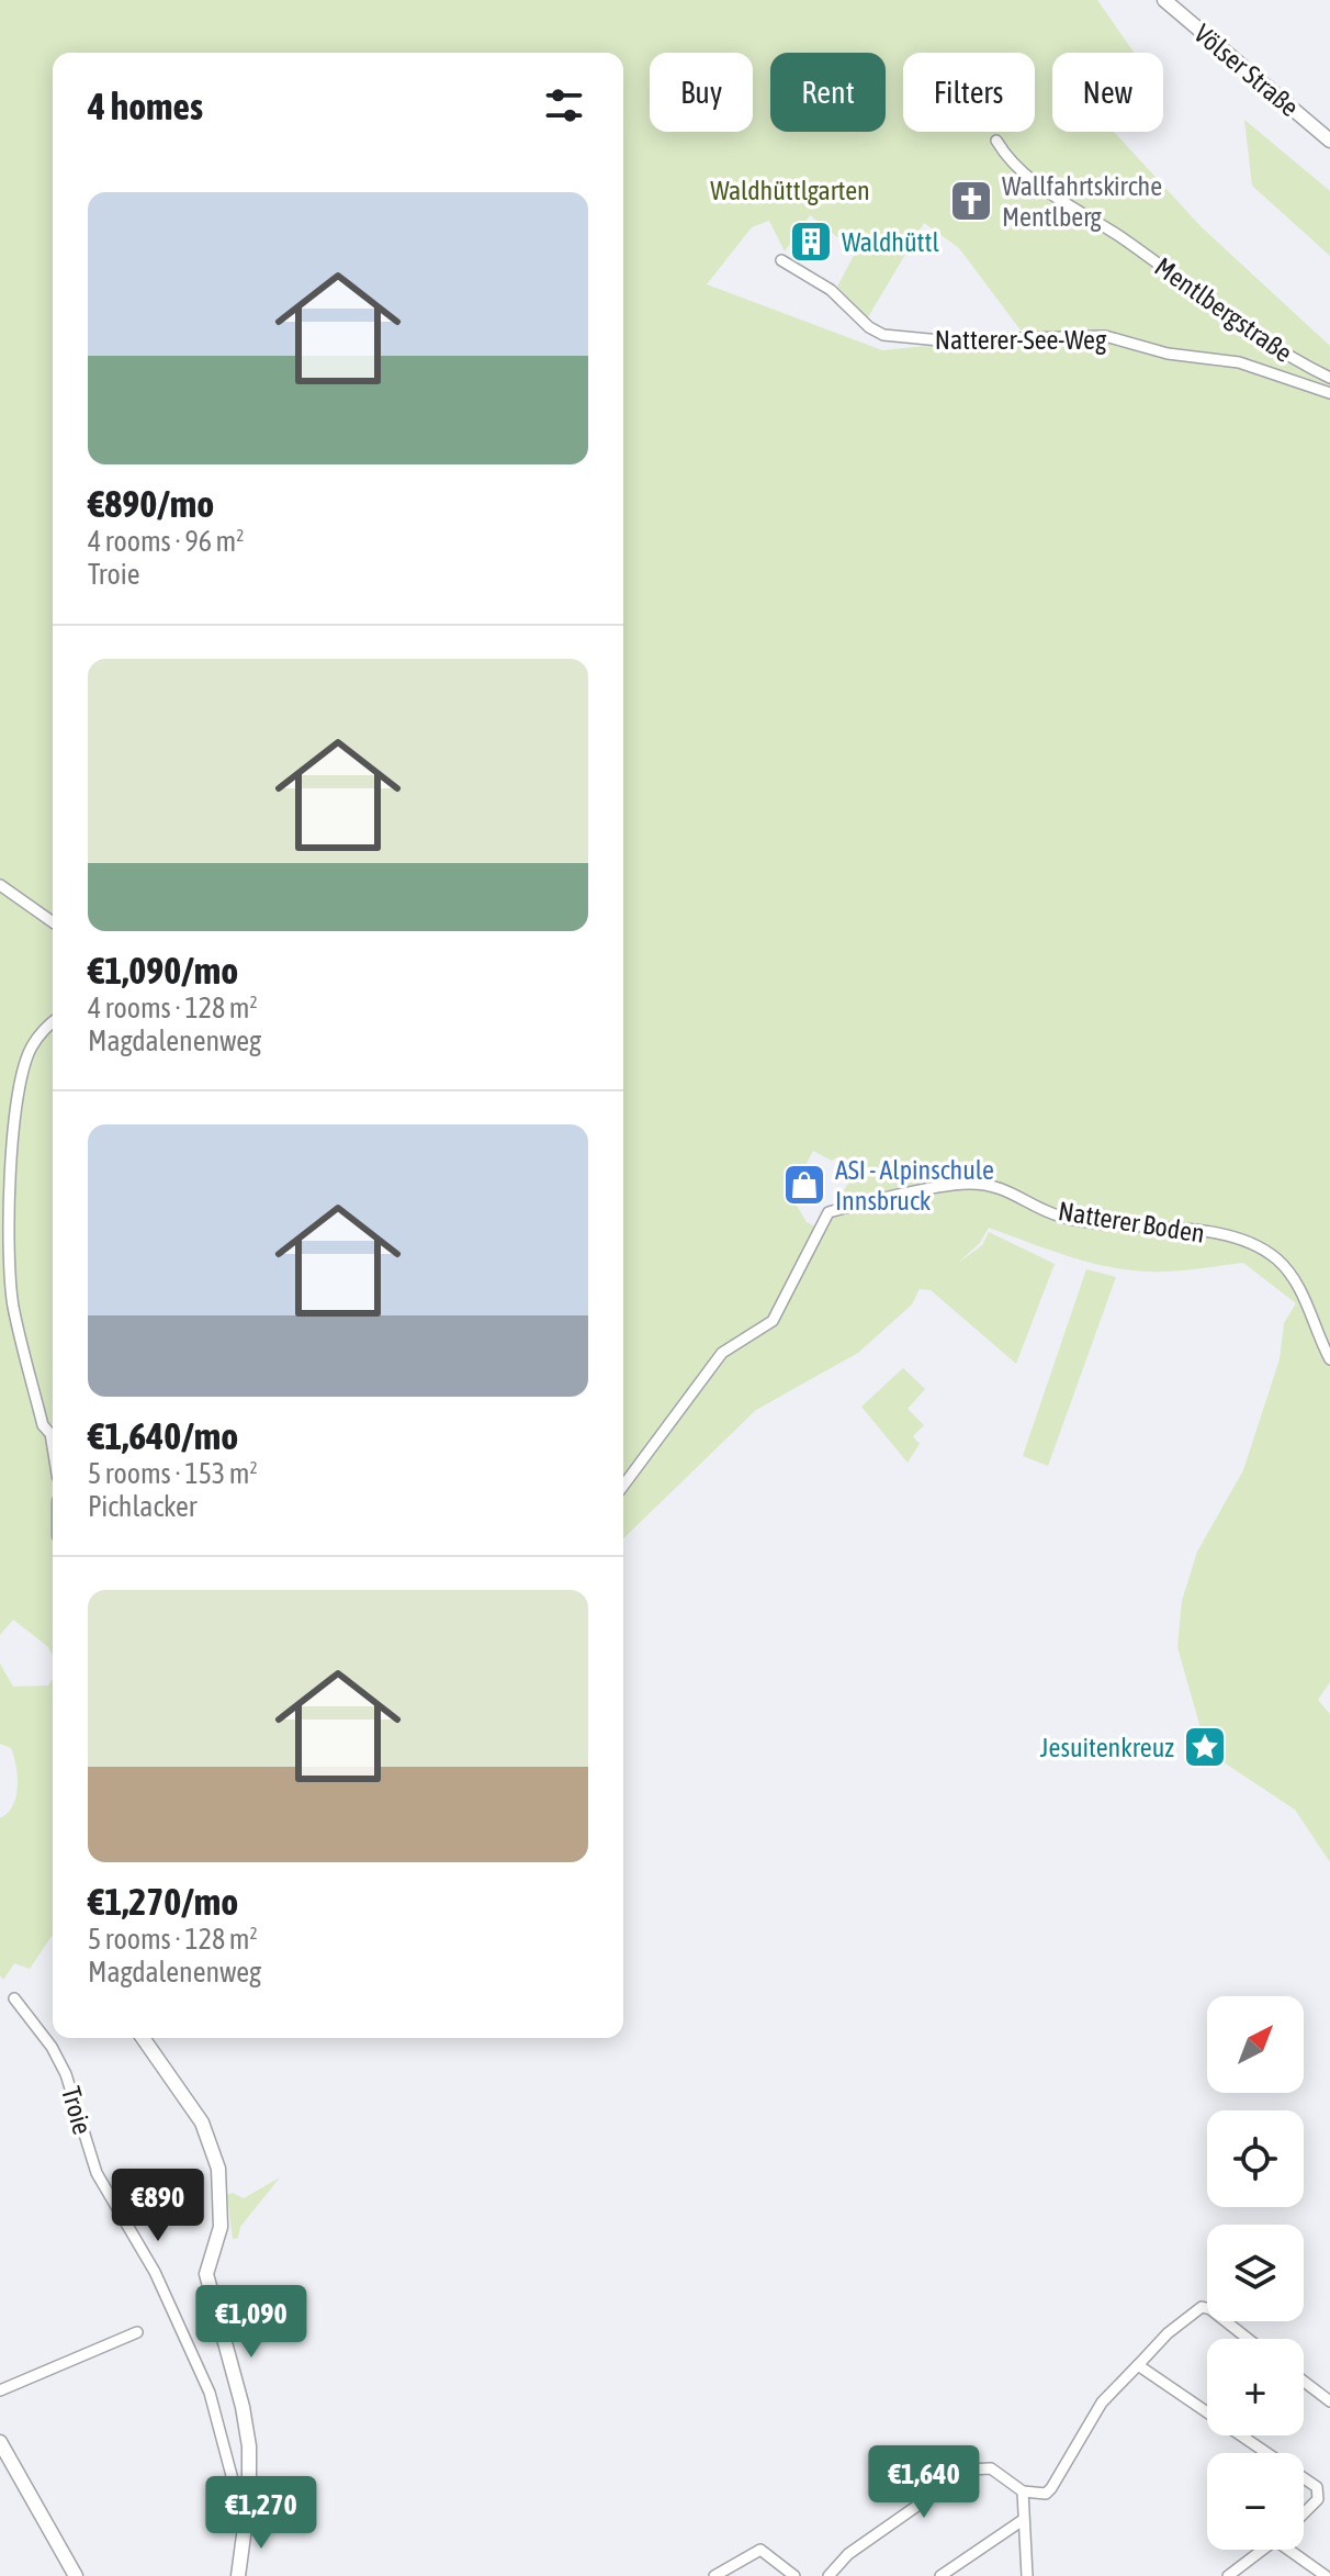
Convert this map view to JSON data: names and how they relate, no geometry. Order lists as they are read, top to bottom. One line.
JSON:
{"streets":{"street":["Völser Straße","Mentlbergstraße","Natterer-See-Weg","Natterer Boden","Troie"]},"parks":["Waldhüttlgarten"],"places":{"church":["Wallfahrtskirche Mentlberg"],"building":["Waldhüttl"],"shop":["ASI - Alpinschule Innsbruck"],"place":["Jesuitenkreuz"]},"north":"top right","page":{"chip":["Buy","Rent","Filters","New"],"heading":"4 homes","list":[{"name":"€890/mo","note":"4 rooms · 96 m² · Troie"},{"name":"€1,090/mo","note":"4 rooms · 128 m² · Magdalenenweg"},{"name":"€1,640/mo","note":"5 rooms · 153 m² · Pichlacker"},{"name":"€1,270/mo","note":"5 rooms · 128 m² · Magdalenenweg"}],"map_buttons":["+","−"],"price":["€890","€1,090","€1,640","€1,270"]}}
